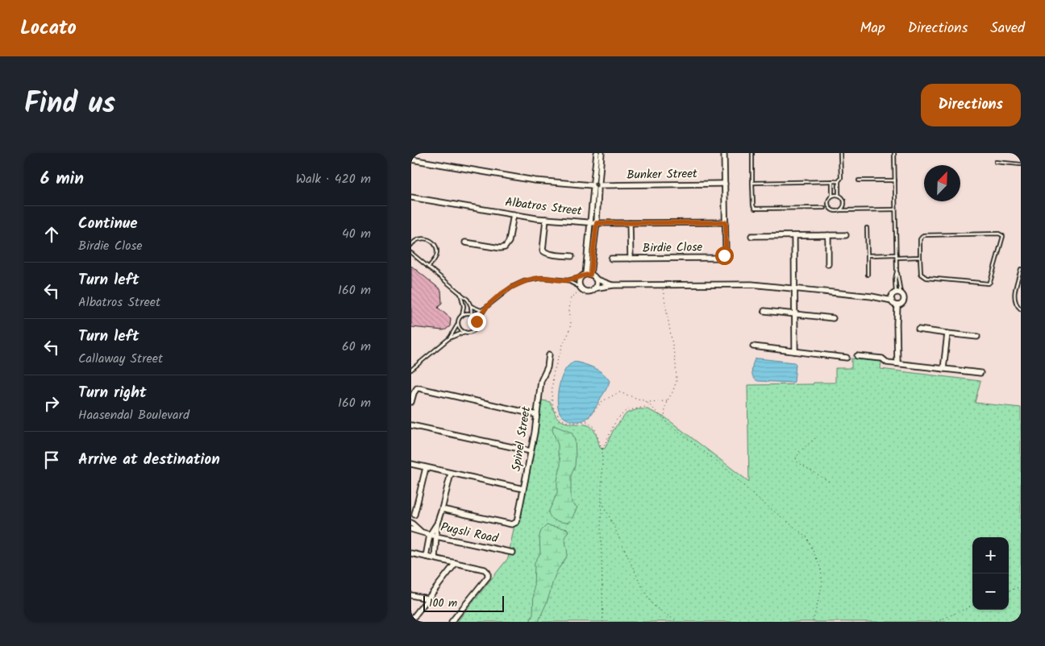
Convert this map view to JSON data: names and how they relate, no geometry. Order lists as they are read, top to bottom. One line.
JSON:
{"streets":{"street":["Bunker Street","Albatros Street","Birdie Close","Spinel Street","Pugsli Road"]},"crossings":[["Albatros Street","Birdie Close"]],"scale_bar":"100 m","north":"top right","page":{"header":"Locato","nav":["Map","Directions","Saved"],"title":"Find us","buttons":"Directions","heading":["6 min","Walk · 420 m"],"list":[["Continue","Birdie Close","40 m"],["Turn left","Albatros Street","160 m"],["Turn left","Callaway Street","60 m"],["Turn right","Haasendal Boulevard","160 m"],"Arrive at destination"],"map_buttons":["+","−"],"scale":"100 m"}}
